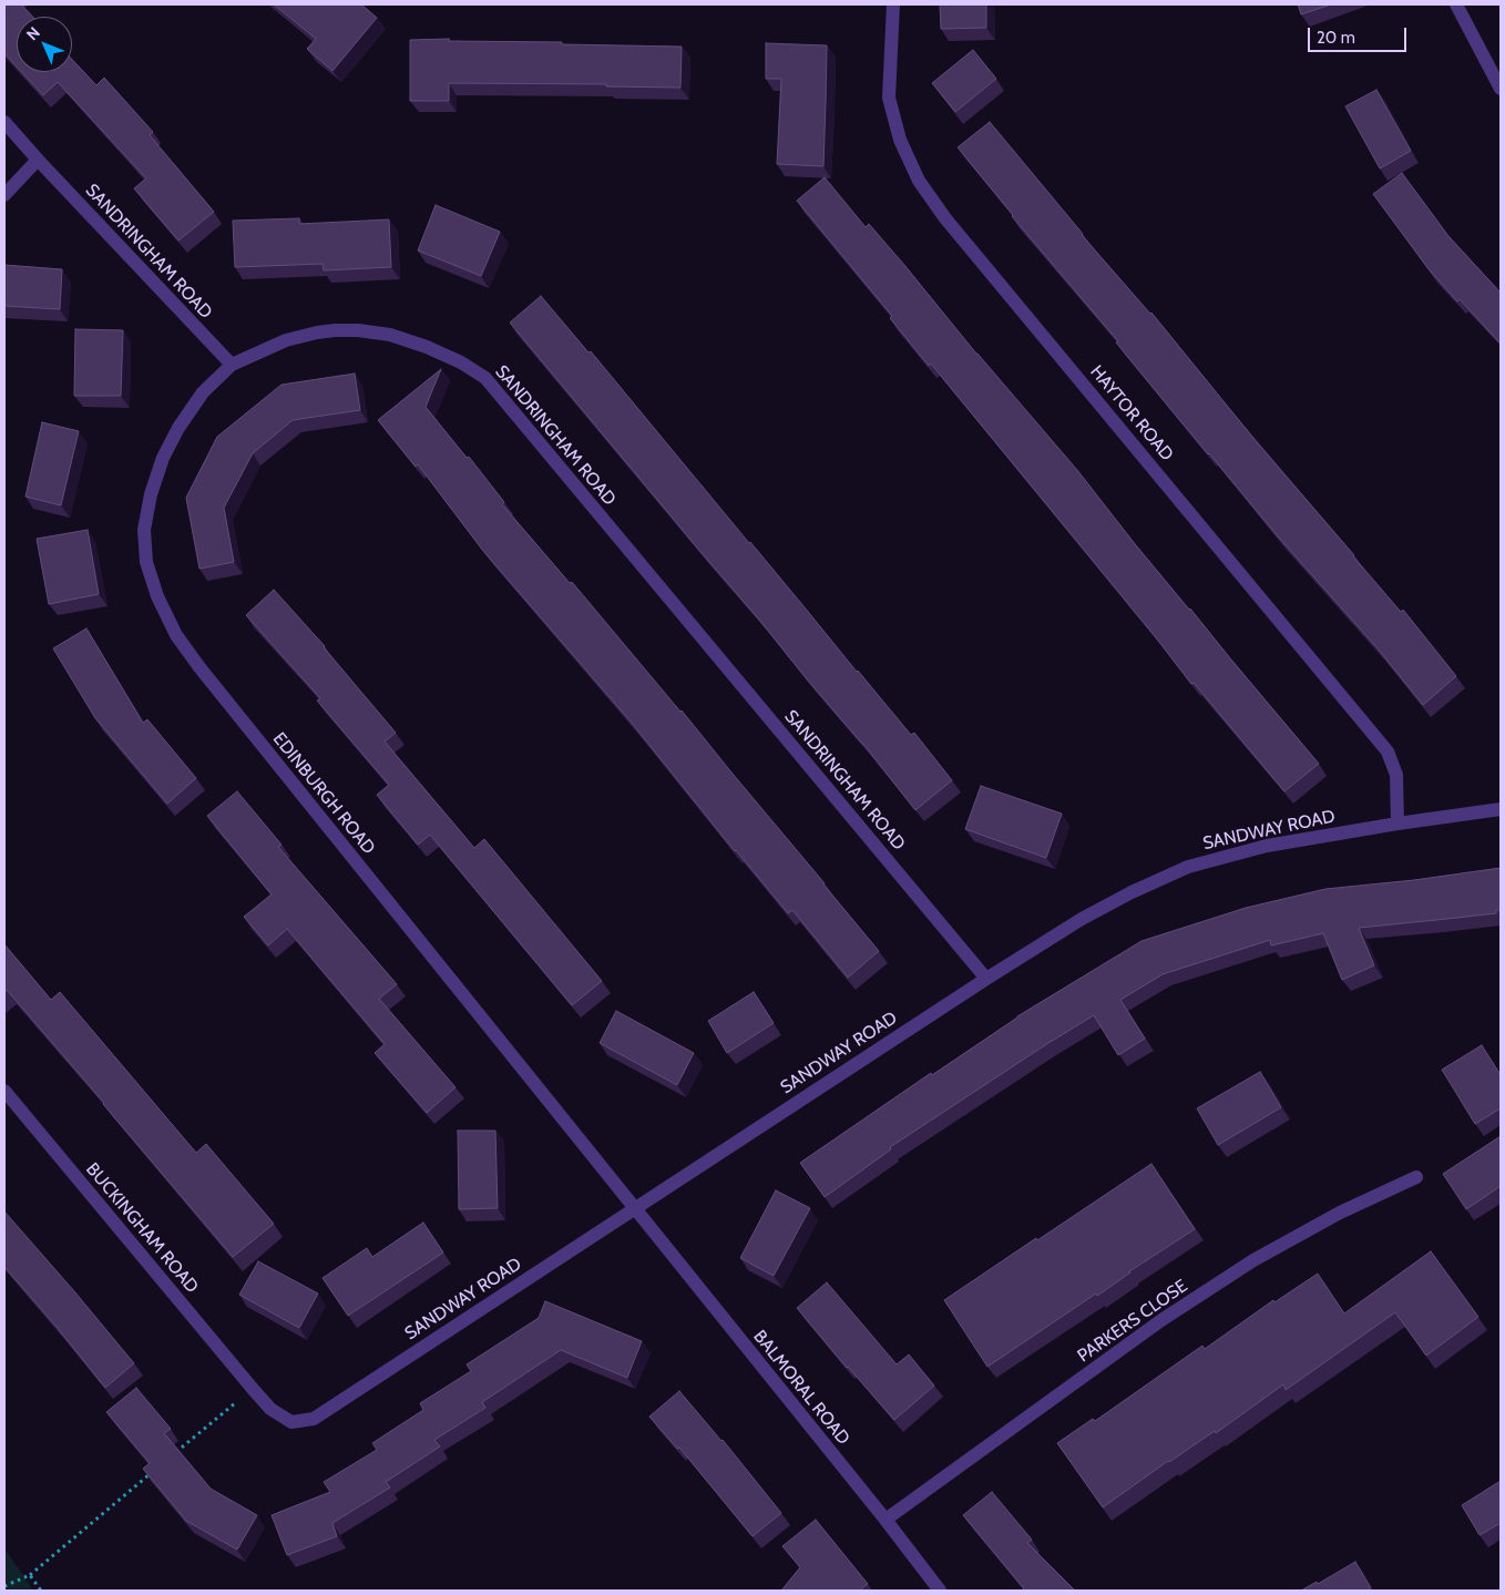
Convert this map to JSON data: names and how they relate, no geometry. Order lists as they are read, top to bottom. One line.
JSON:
{"streets":{"street":["SANDRINGHAM ROAD","HAYTOR ROAD","EDINBURGH ROAD","SANDWAY ROAD","BUCKINGHAM ROAD","PARKERS CLOSE","BALMORAL ROAD"]},"crossings":[["SANDRINGHAM ROAD","EDINBURGH ROAD"],["SANDRINGHAM ROAD","SANDWAY ROAD"],["HAYTOR ROAD","SANDWAY ROAD"],["EDINBURGH ROAD","SANDWAY ROAD"],["EDINBURGH ROAD","BALMORAL ROAD"],["SANDWAY ROAD","BUCKINGHAM ROAD"],["SANDWAY ROAD","BALMORAL ROAD"],["PARKERS CLOSE","BALMORAL ROAD"]],"scale_bar":"20 m","north":"top left"}
